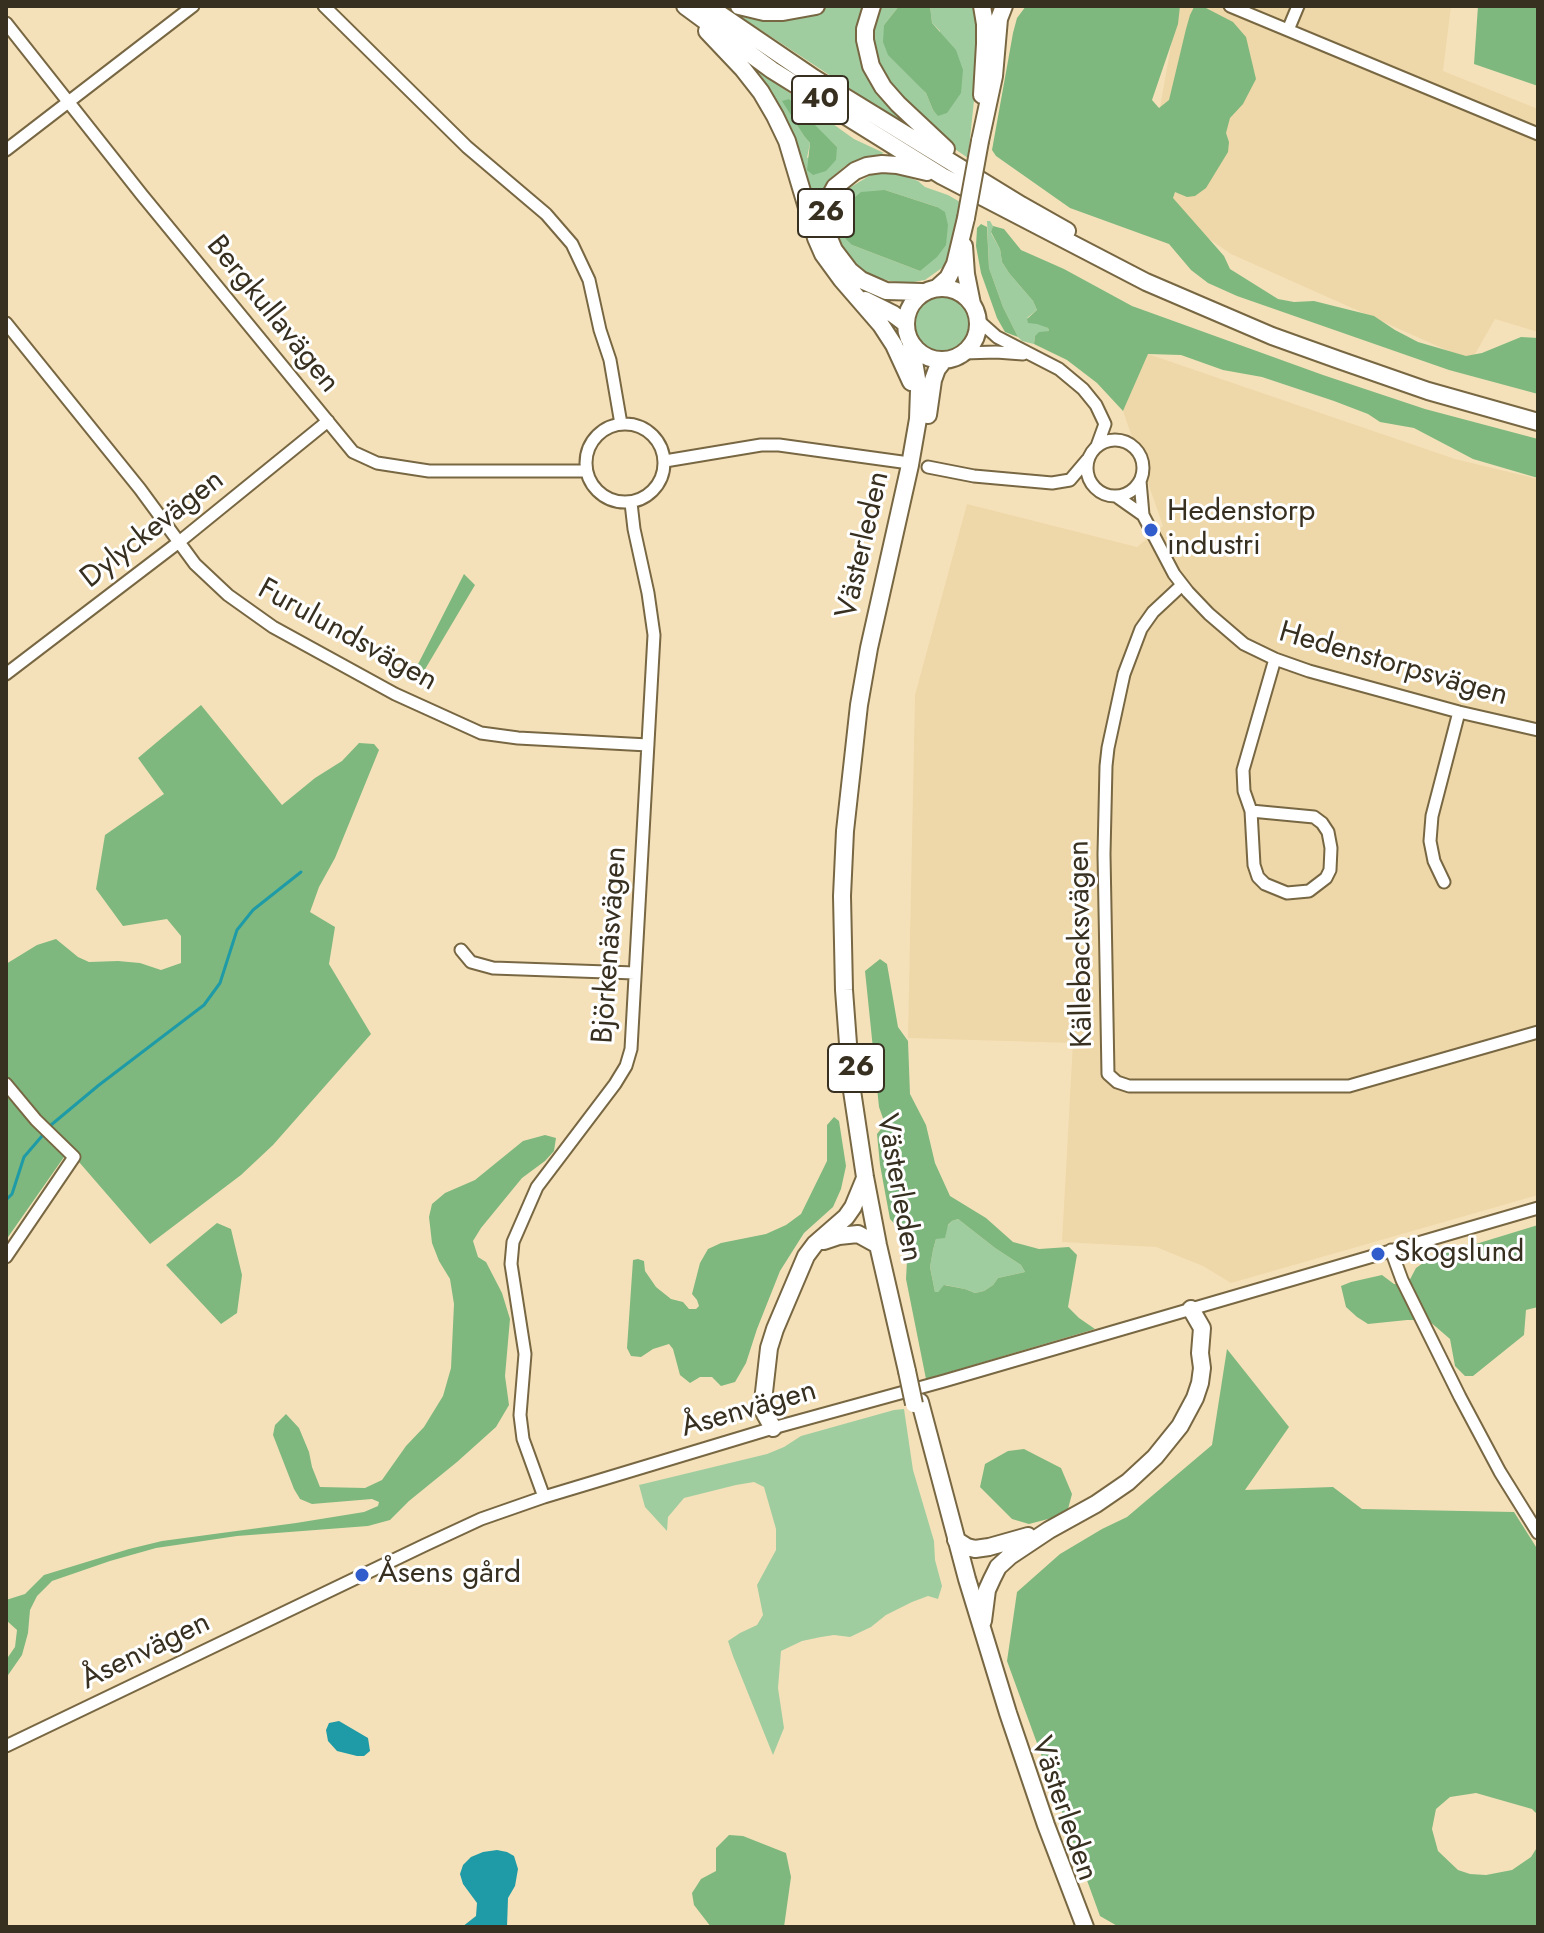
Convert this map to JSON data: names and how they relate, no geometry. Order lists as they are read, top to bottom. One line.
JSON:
{"streets":{"highway":["40","26","Västerleden"],"street":["Bergkullavägen","Dylyckevägen","Furulundsvägen","Hedenstorpsvägen","Källebacksvägen","Björkenäsvägen","Åsenvägen"]},"crossings":[["40","26"],["26","Västerleden"],["Bergkullavägen","Dylyckevägen"],["Bergkullavägen","Björkenäsvägen"],["Dylyckevägen","Furulundsvägen"],["Furulundsvägen","Björkenäsvägen"],["Hedenstorpsvägen","Källebacksvägen"],["Björkenäsvägen","Åsenvägen"]],"places":["Hedenstorp industri","Skogslund","Åsens gård"]}
